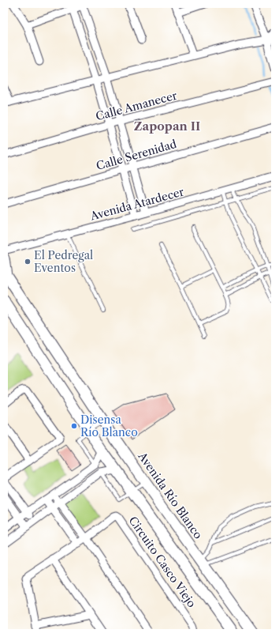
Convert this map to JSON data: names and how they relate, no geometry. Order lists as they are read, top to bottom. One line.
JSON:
{"streets":{"street":["Calle Amanecer","Calle Serenidad","Avenida Atardecer","Avenida Río Blanco","Circuito Casco Viejo"]},"districts":["Zapopan II"],"places":["El Pedregal Eventos","Disensa Río Blanco"]}
